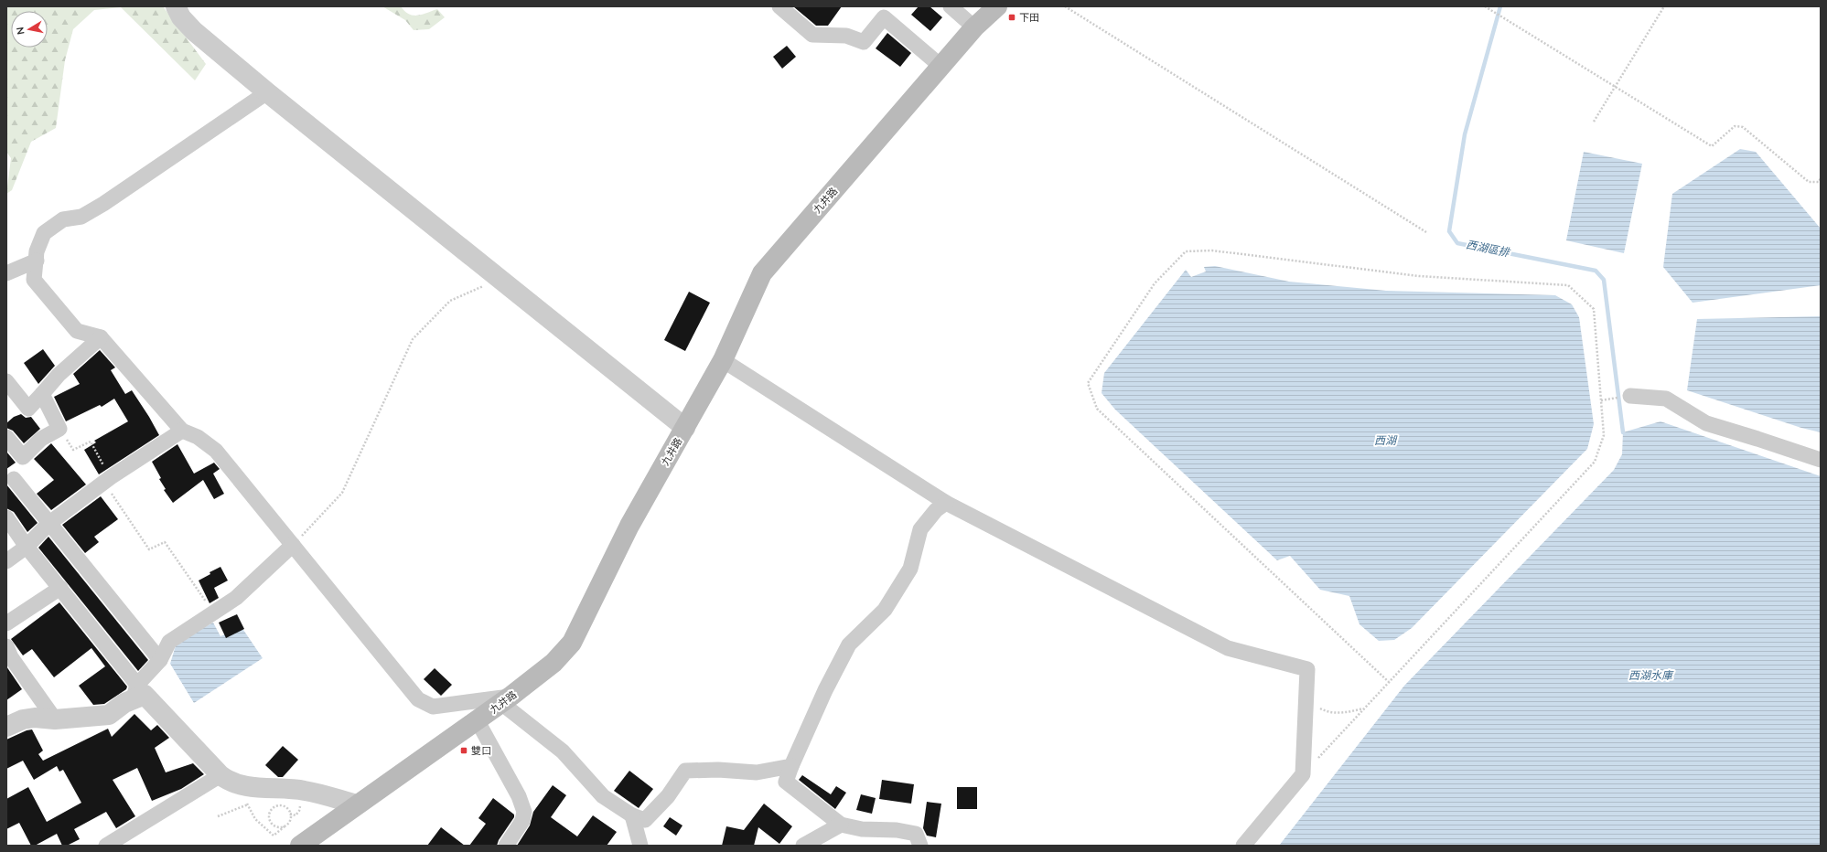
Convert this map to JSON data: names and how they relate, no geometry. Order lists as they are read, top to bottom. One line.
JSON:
{"streets":{"main road":["九井路"]},"water":["西湖區排","西湖","西湖水庫"],"places":{"transit":["下田","雙口"]},"north":"left"}
